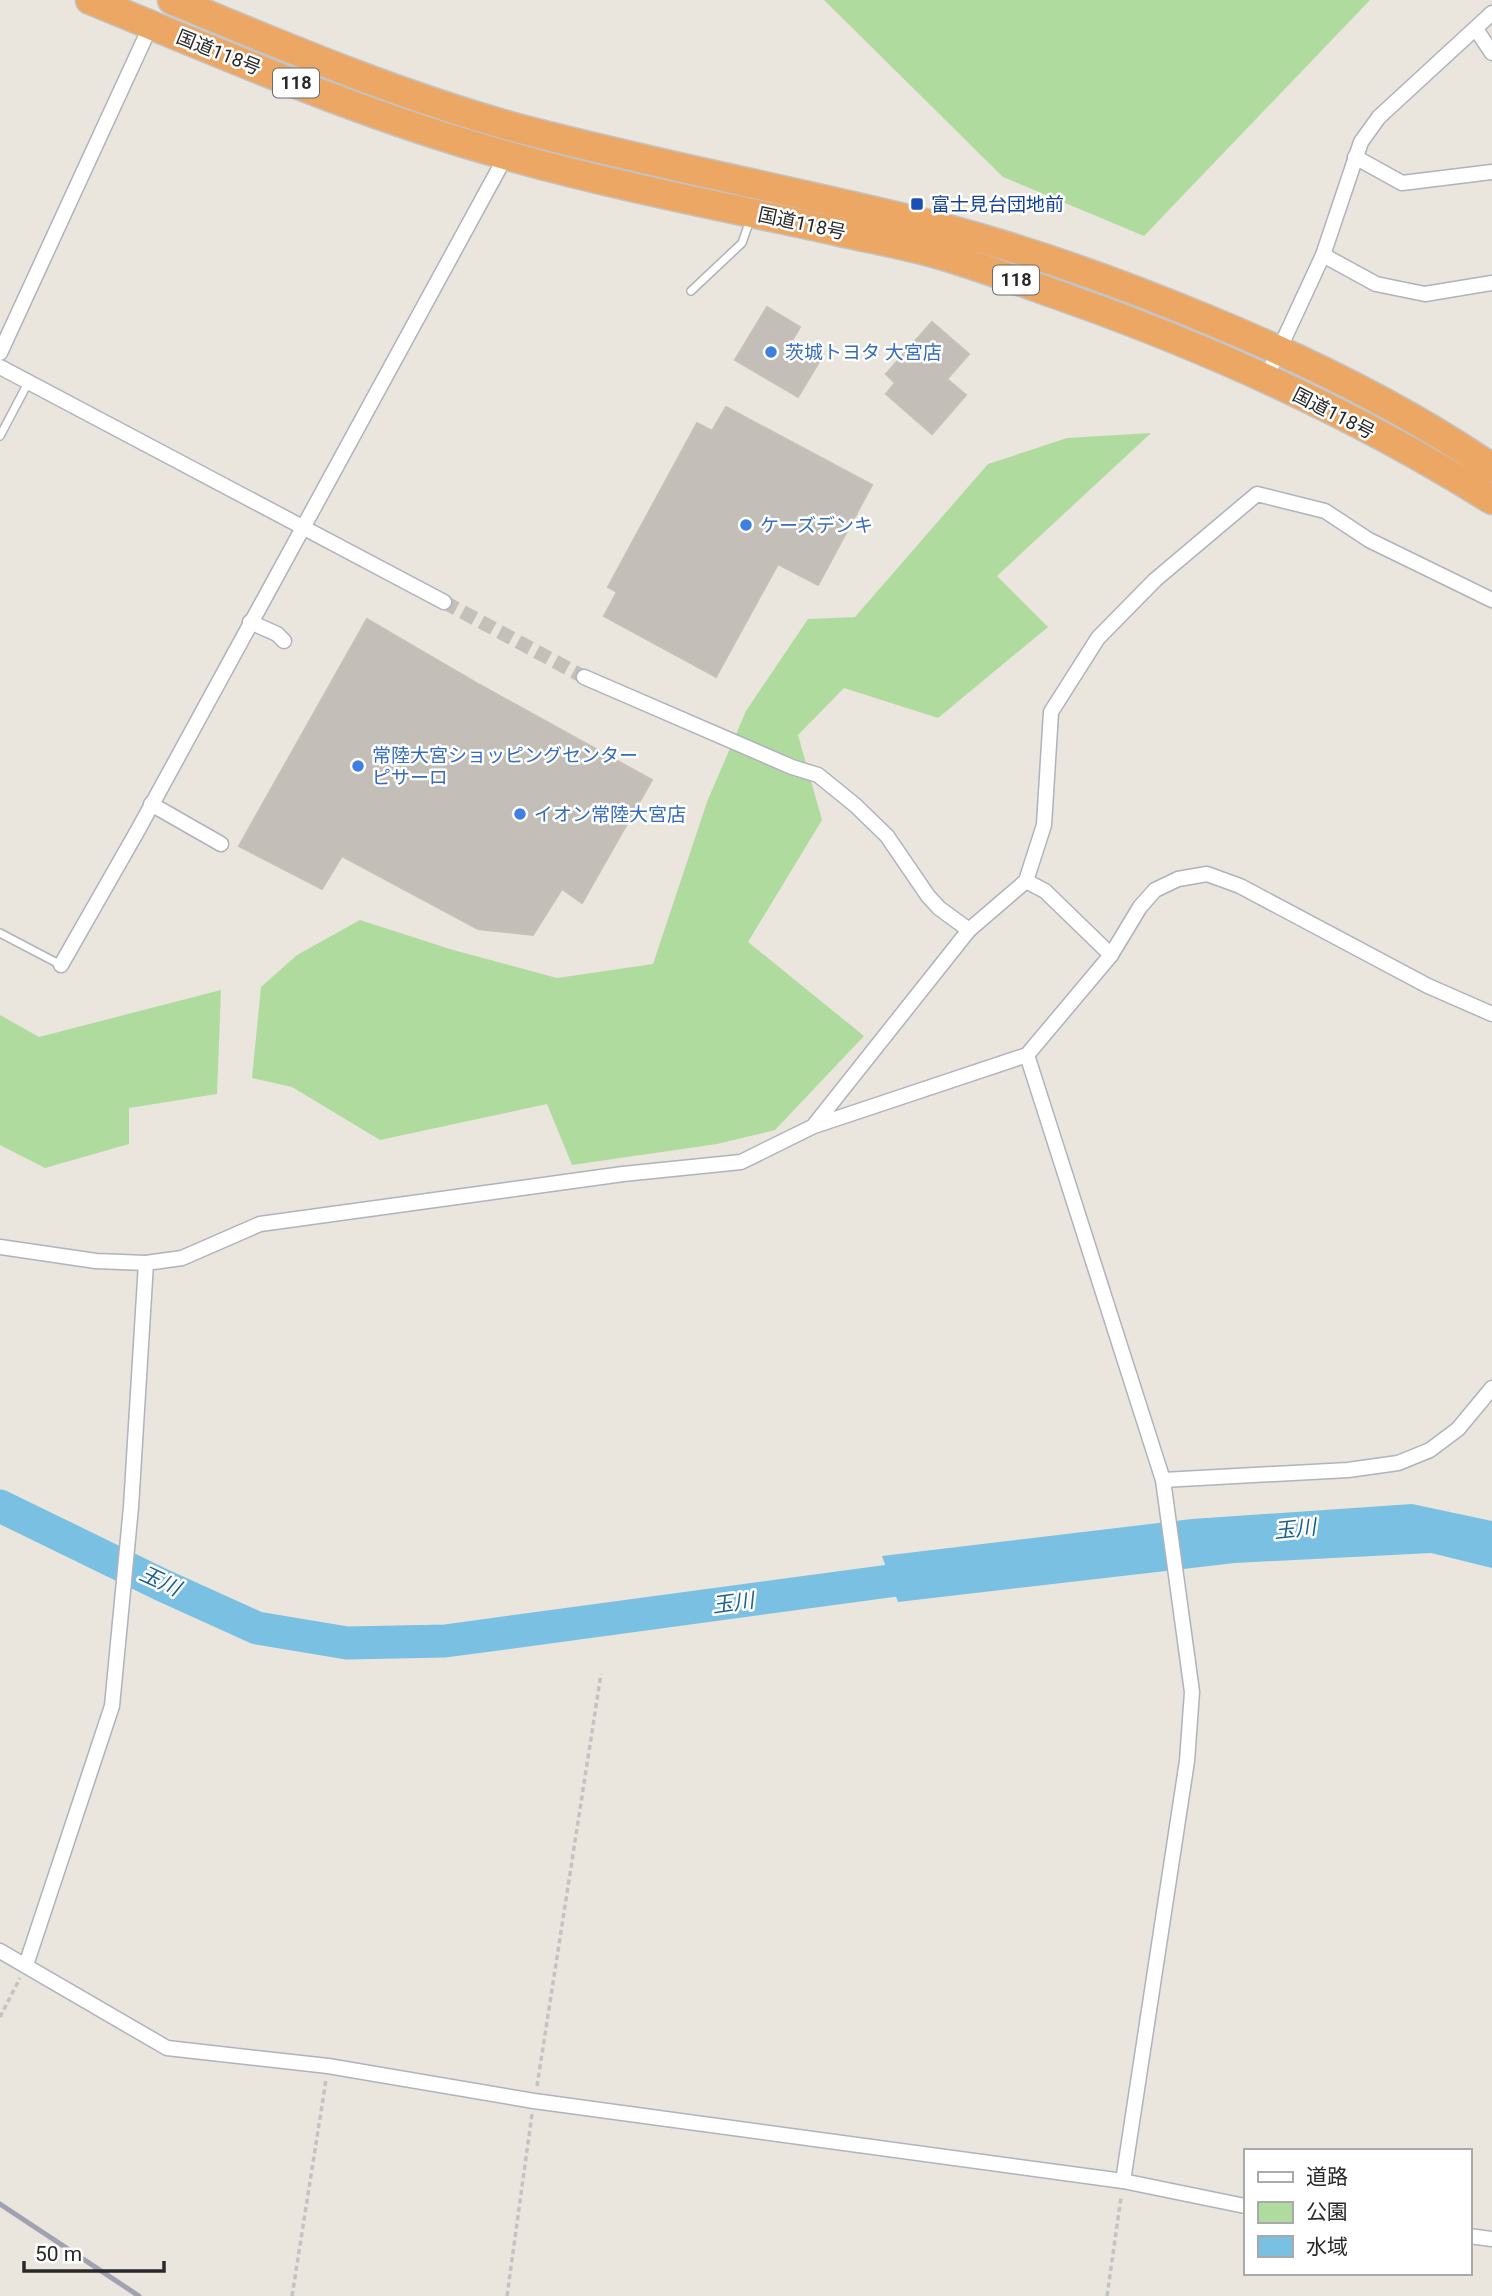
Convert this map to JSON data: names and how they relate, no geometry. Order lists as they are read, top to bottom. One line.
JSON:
{"streets":{"highway":["国道118号","118"]},"water":["玉川"],"places":{"transit":["富士見台団地前"],"other":["茨城トヨタ 大宮店","ケーズデンキ","常陸大宮ショッピングセンター ピサーロ","イオン常陸大宮店"]},"legend":["道路","公園","水域"],"scale_bar":"50 m"}
